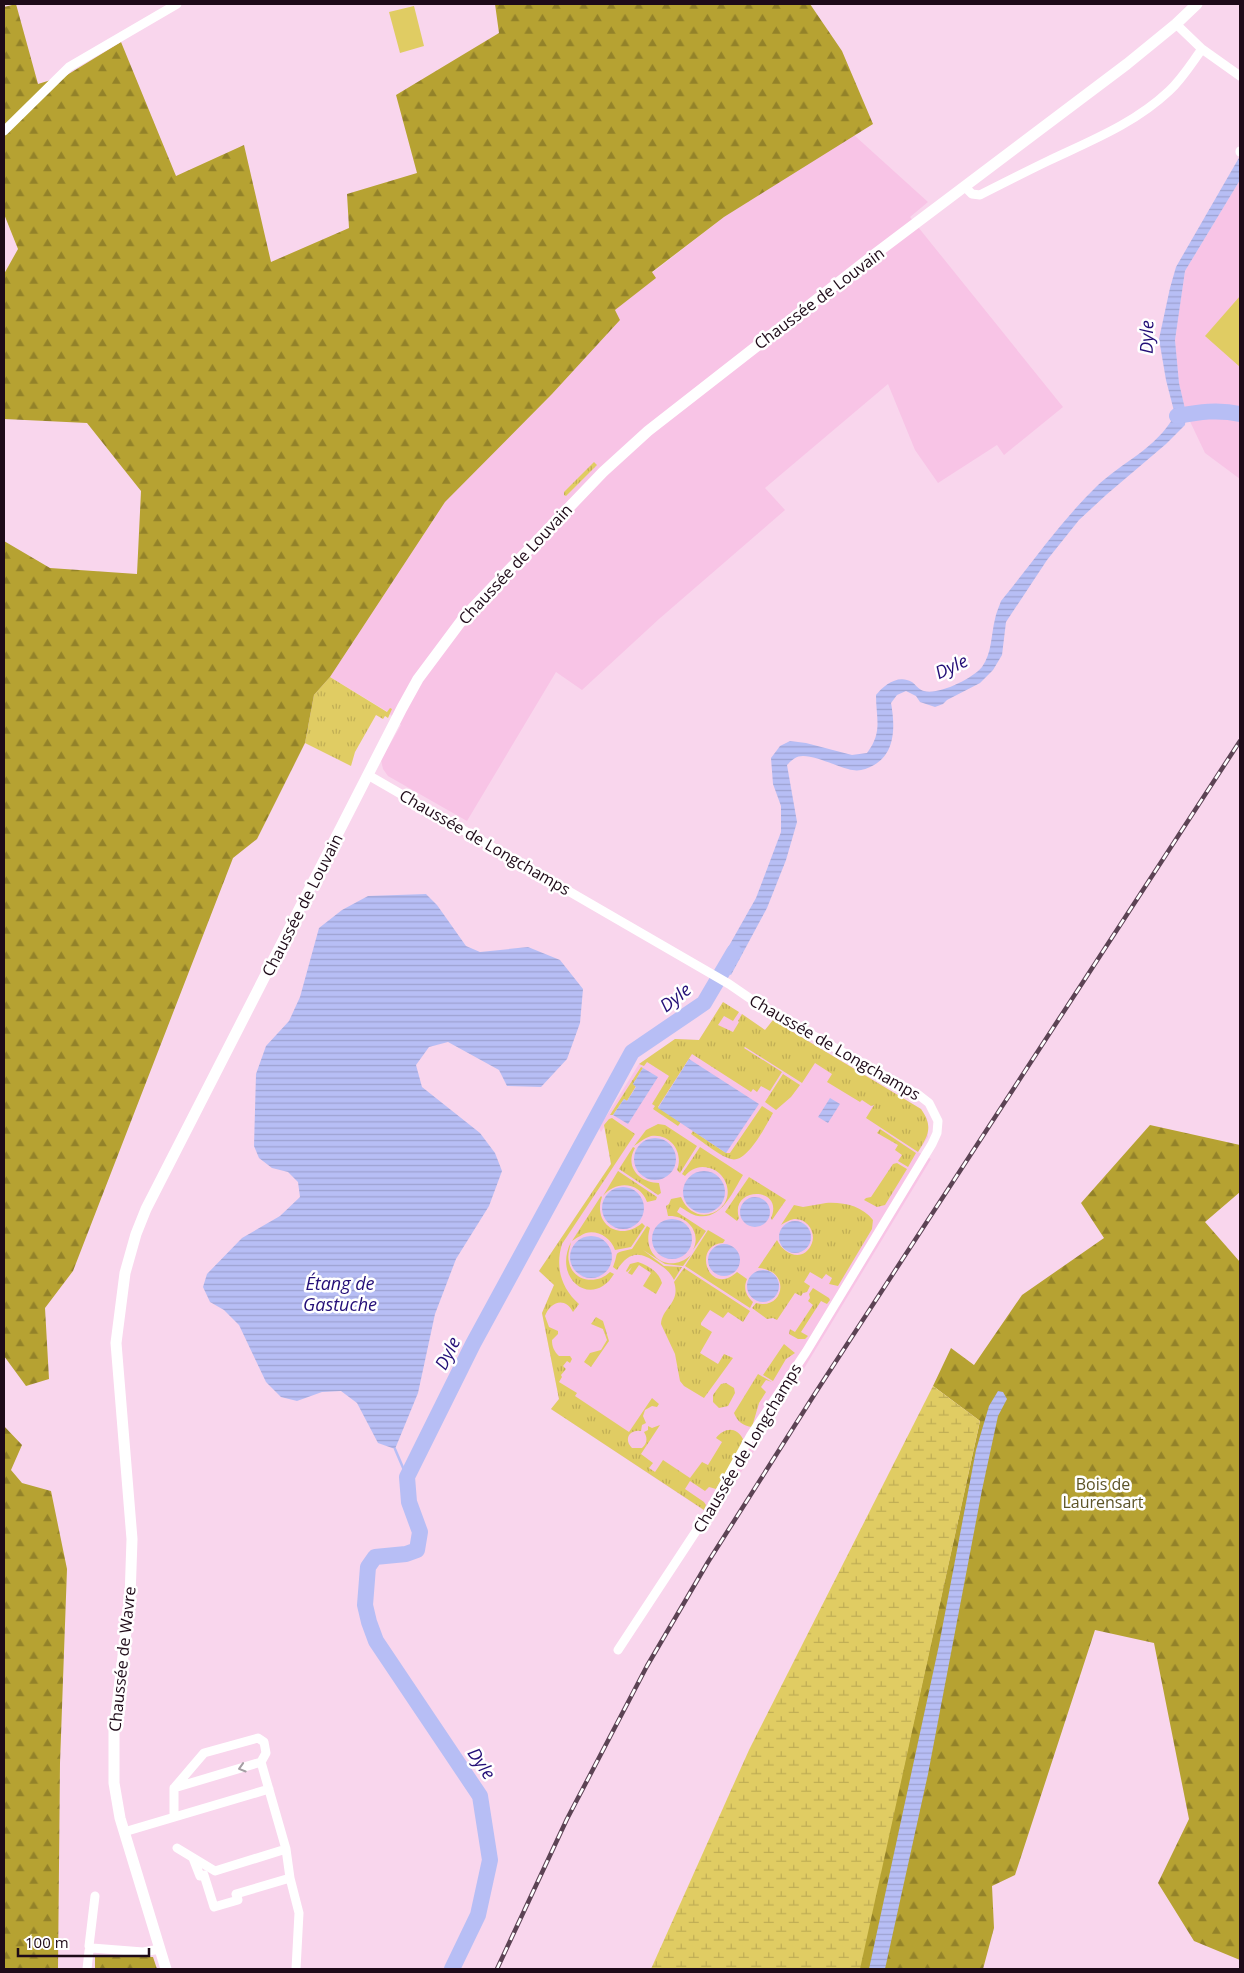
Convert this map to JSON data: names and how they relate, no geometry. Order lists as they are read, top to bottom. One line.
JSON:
{"streets":{"main road":["Chaussée de Louvain","Chaussée de Wavre"],"street":["Chaussée de Longchamps"]},"crossings":[["Chaussée de Louvain","Chaussée de Longchamps"],["Chaussée de Louvain","Chaussée de Wavre"]],"water":["Dyle","Étang de Gastuche"],"parks":["Bois de Laurensart"],"scale_bar":"100 m"}
